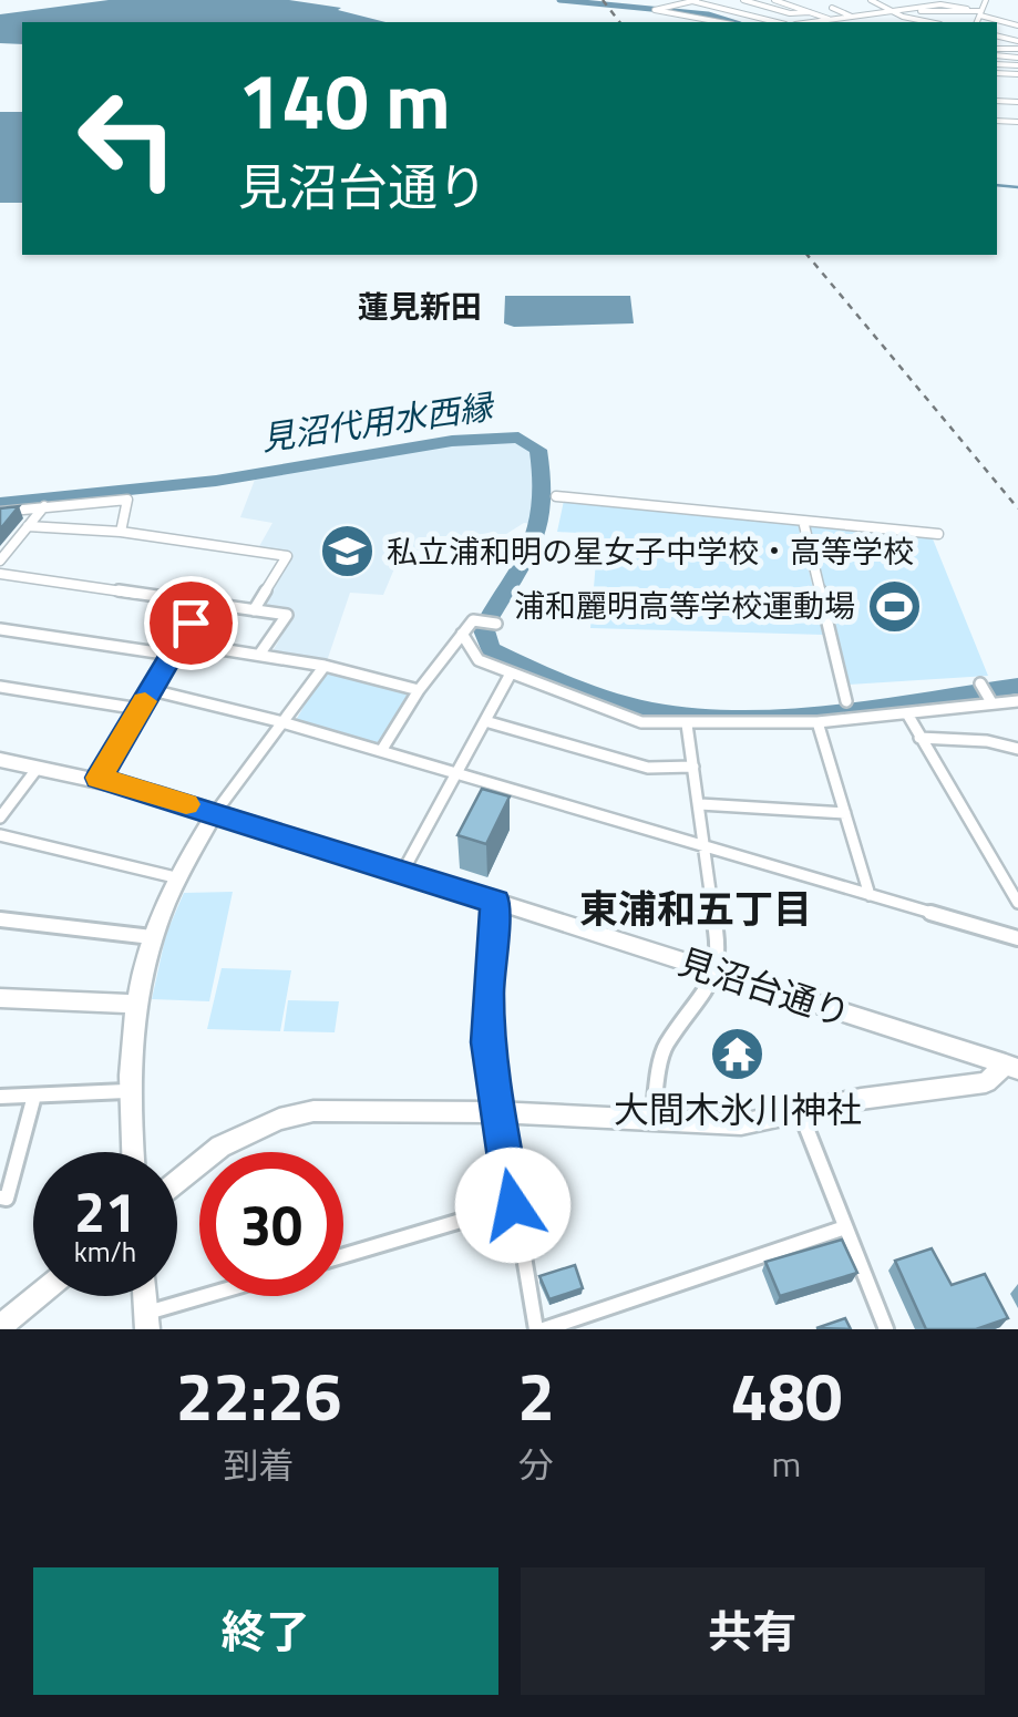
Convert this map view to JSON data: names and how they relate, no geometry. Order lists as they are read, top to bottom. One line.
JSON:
{"streets":{"street":["見沼台通り"]},"districts":["蓮見新田","東浦和五丁目"],"water":["見沼代用水西縁"],"places":{"school or university":["私立浦和明の星女子中学校・高等学校"],"sports":["浦和麗明高等学校運動場"],"temple":["大間木氷川神社"]},"page":{"turn":["140 m","見沼台通り"],"speed":"21 km/h","limit":"30","eta":["22:26","到着","2","分","480","m"],"buttons":["終了","共有"]}}
